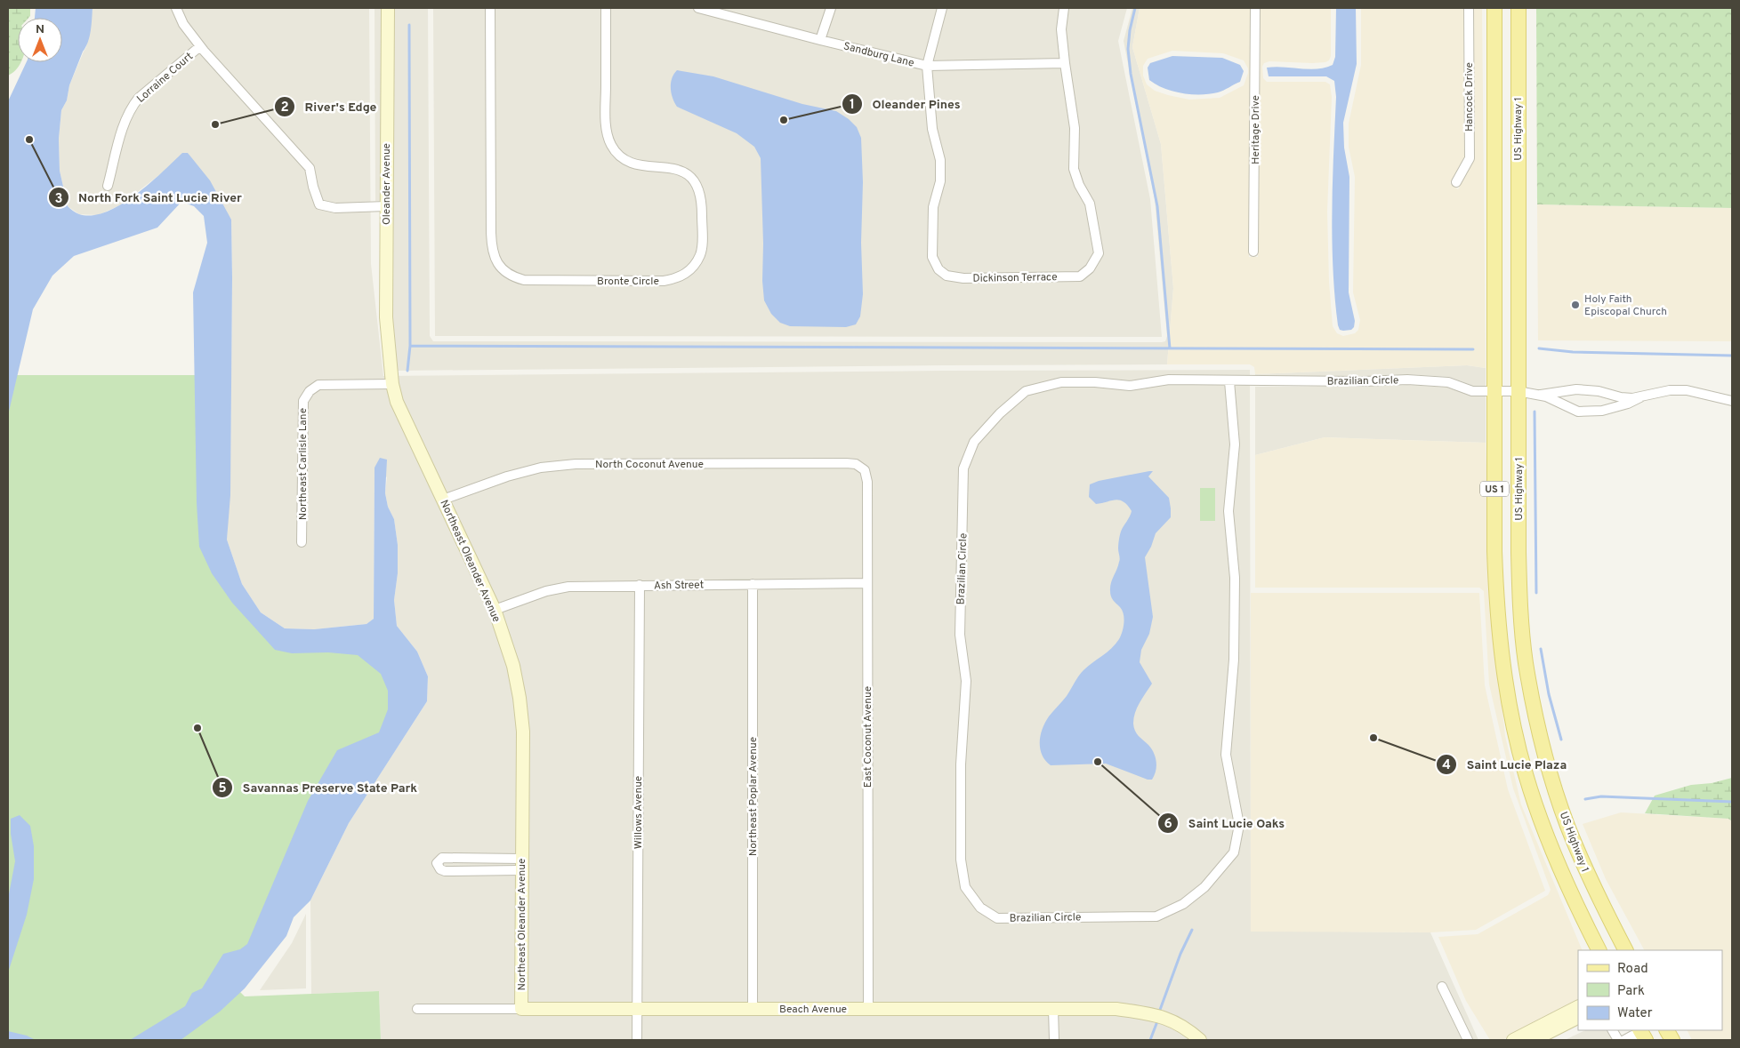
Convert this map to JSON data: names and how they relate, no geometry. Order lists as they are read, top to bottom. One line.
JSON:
{"streets":{"main road":["US Highway 1","US 1"],"street":["Sandburg Lane","Lorraine Court","Hancock Drive","Heritage Drive","Oleander Avenue","Dickinson Terrace","Bronte Circle","Brazilian Circle","Northeast Carlisle Lane","North Coconut Avenue","Northeast Oleander Avenue","Ash Street","East Coconut Avenue","Northeast Poplar Avenue","Willows Avenue","Beach Avenue"]},"crossings":[["Sandburg Lane","Dickinson Terrace"],["US Highway 1","Brazilian Circle"],["Oleander Avenue","Northeast Oleander Avenue"],["Brazilian Circle","US 1"],["Northeast Carlisle Lane","Northeast Oleander Avenue"],["North Coconut Avenue","Northeast Oleander Avenue"],["North Coconut Avenue","East Coconut Avenue"],["Northeast Oleander Avenue","Ash Street"],["Northeast Oleander Avenue","Beach Avenue"],["Ash Street","East Coconut Avenue"],["Ash Street","Northeast Poplar Avenue"],["Ash Street","Willows Avenue"],["East Coconut Avenue","Beach Avenue"],["Northeast Poplar Avenue","Beach Avenue"],["Willows Avenue","Beach Avenue"]],"places":["Oleander Pines","River's Edge","North Fork Saint Lucie River","Holy Faith Episcopal Church","Savannas Preserve State Park","Saint Lucie Plaza","Saint Lucie Oaks"],"legend":["Road","Park","Water"],"north":"top"}
